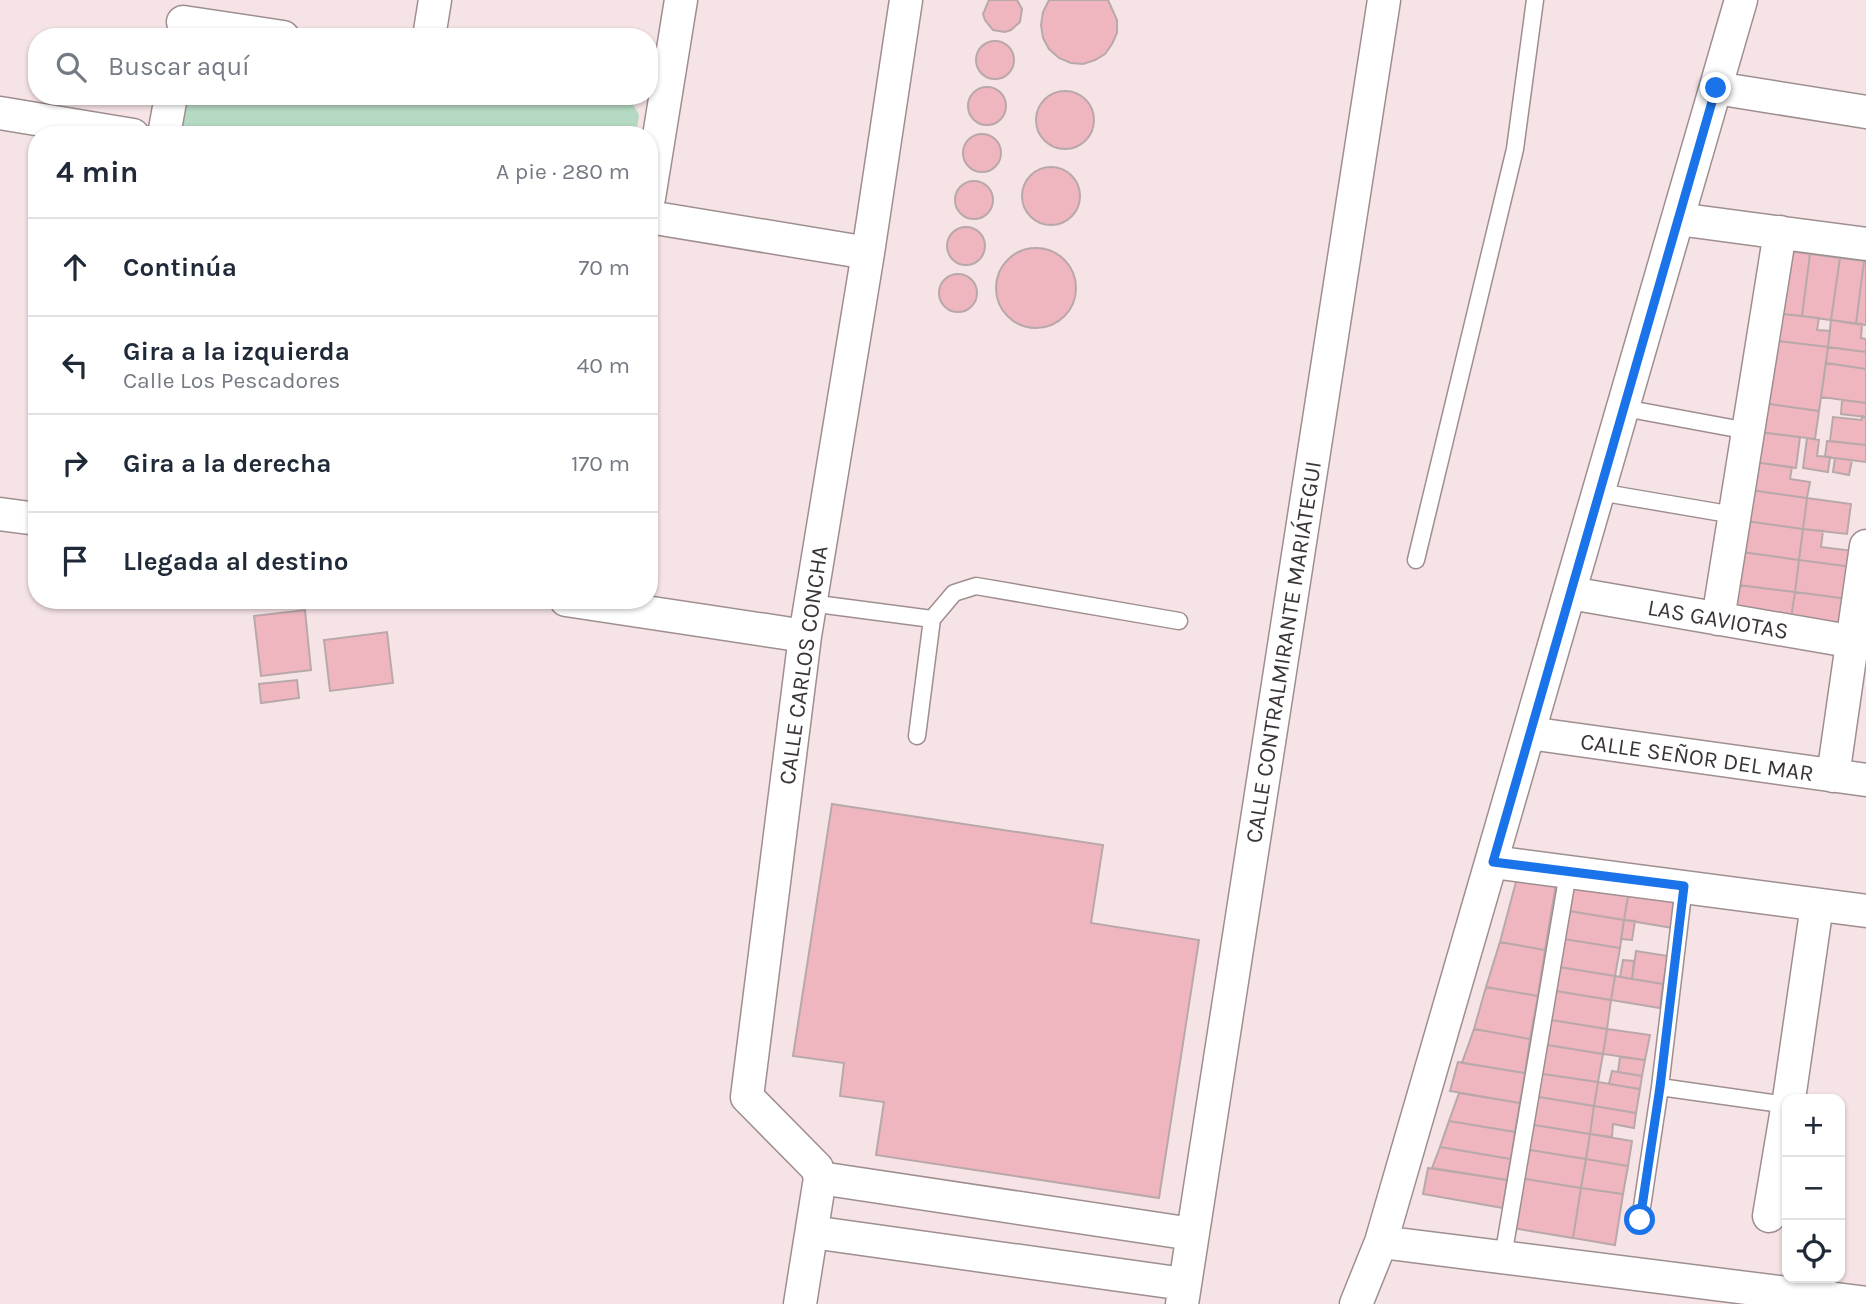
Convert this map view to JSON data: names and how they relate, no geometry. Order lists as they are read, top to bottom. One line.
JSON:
{"streets":{"street":["LAS GAVIOTAS","CALLE CONTRALMIRANTE MARIÁTEGUI","CALLE CARLOS CONCHA","CALLE SEÑOR DEL MAR"]},"page":{"search":"Buscar aquí","heading":["4 min","A pie · 280 m"],"list":[["Continúa","70 m"],["Gira a la izquierda","Calle Los Pescadores","40 m"],["Gira a la derecha","170 m"],"Llegada al destino"],"map_buttons":["+","−"]}}
